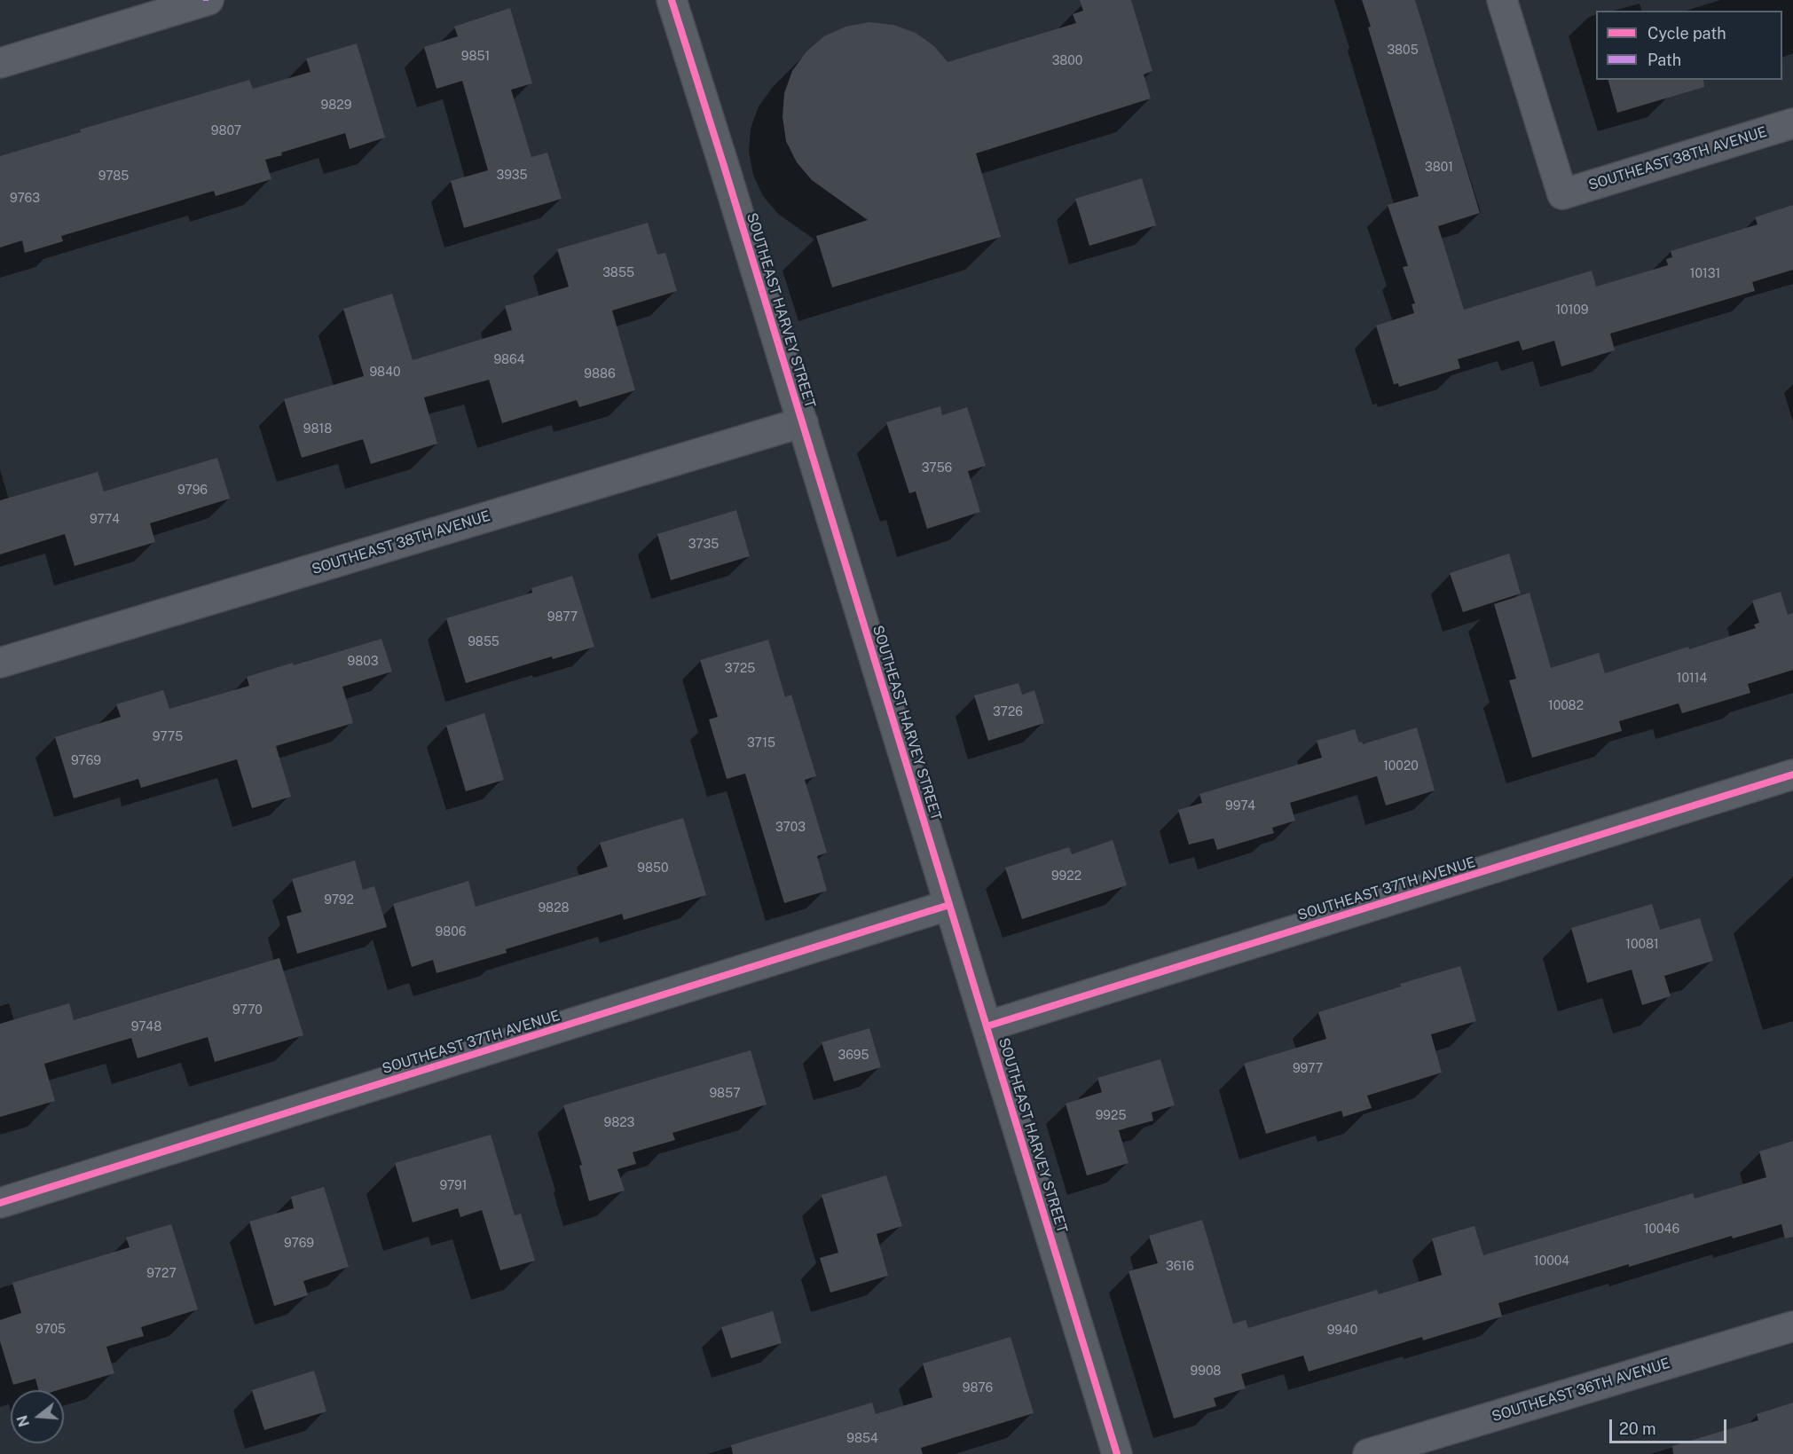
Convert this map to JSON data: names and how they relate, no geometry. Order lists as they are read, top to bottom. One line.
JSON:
{"streets":{"street":["SOUTHEAST 38TH AVENUE","SOUTHEAST HARVEY STREET","SOUTHEAST 37TH AVENUE","SOUTHEAST 36TH AVENUE"]},"crossings":[["SOUTHEAST 38TH AVENUE","SOUTHEAST HARVEY STREET"],["SOUTHEAST HARVEY STREET","SOUTHEAST 37TH AVENUE"]],"house_numbers":["3805","9851","3800","9829","9807","3801","3935","9785","9763","3855","10131","10109","9864","9840","9886","9818","3756","9796","9774","3735","9877","9855","9803","3725","10114","10082","3726","9775","3715","9769","10020","9974","3703","9850","9922","9792","9828","9806","10081","9770","9748","3695","9977","9857","9925","9823","9791","10046","9769","10004","3616","9727","9705","9940","9908","9876","9854"],"legend":["Cycle path","Path"],"scale_bar":"20 m","north":"left"}
